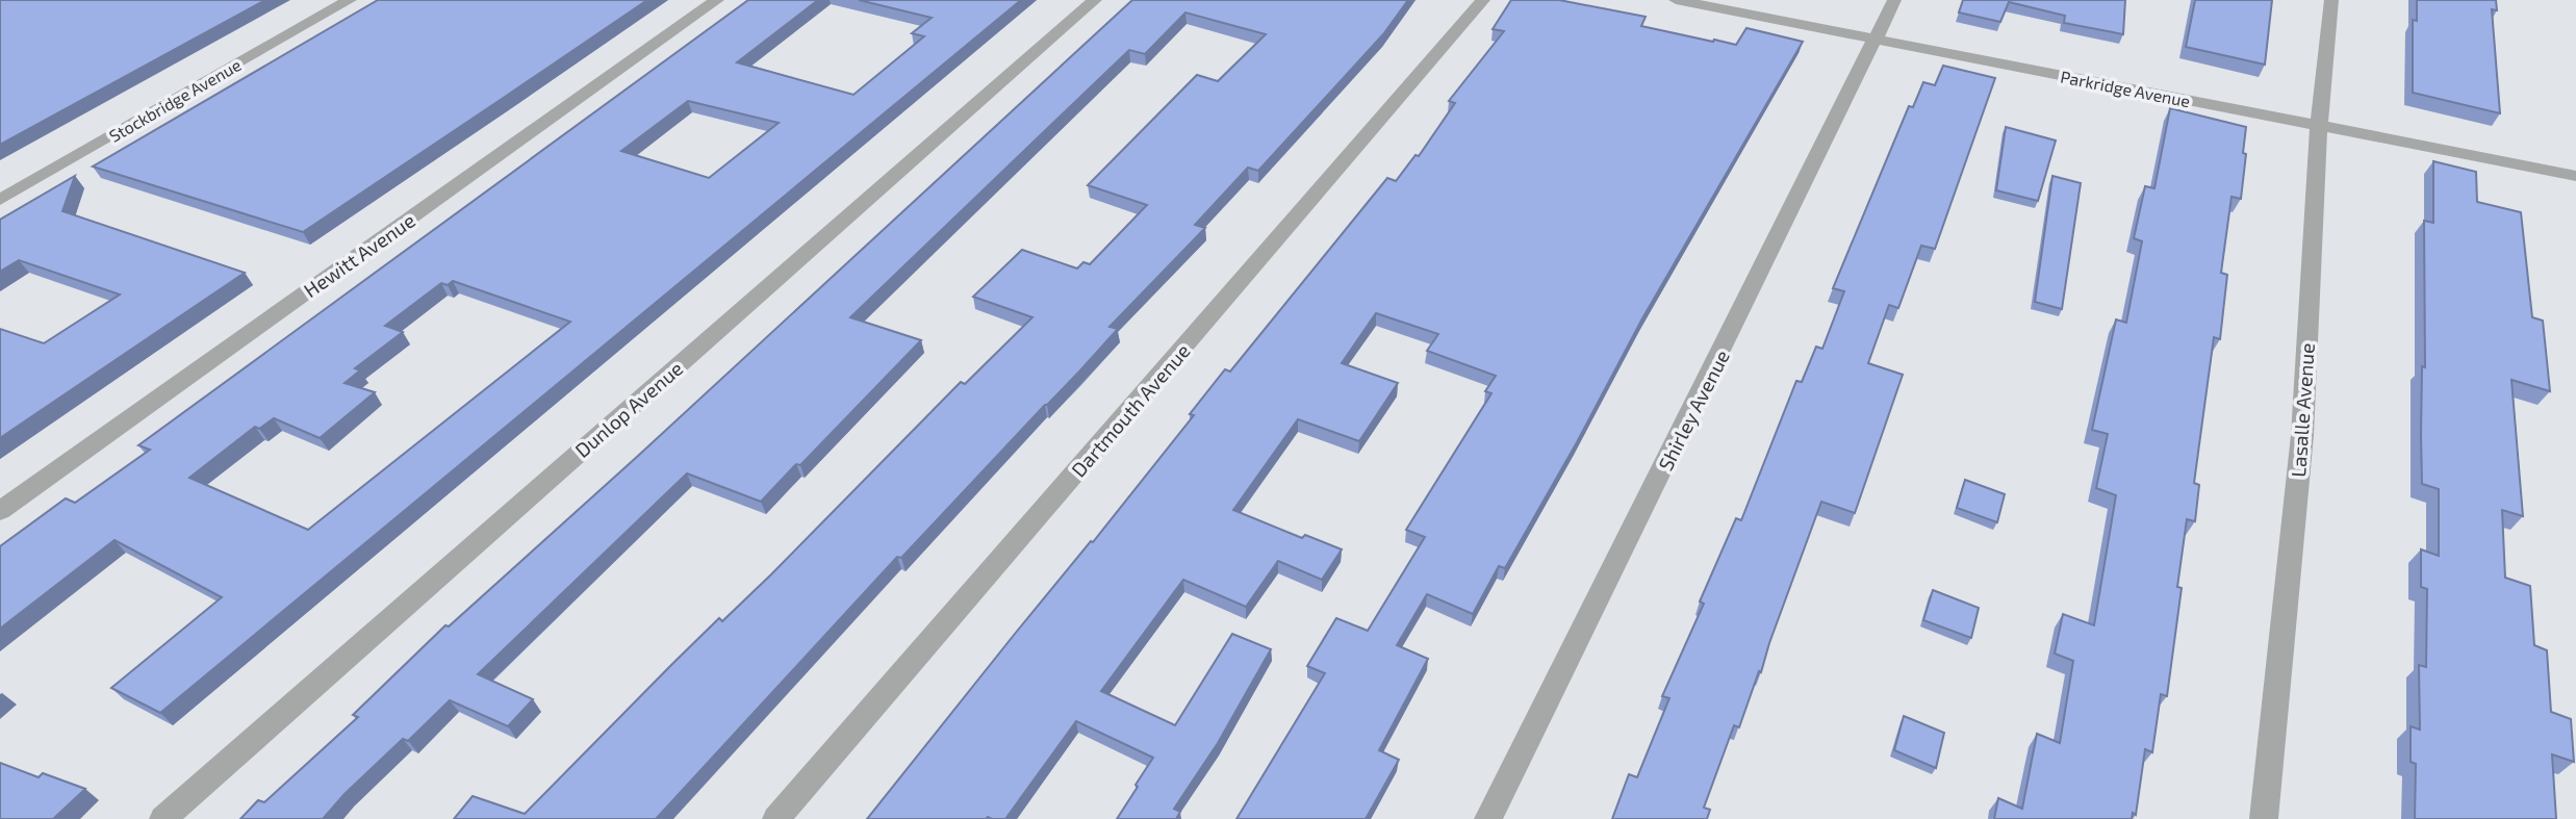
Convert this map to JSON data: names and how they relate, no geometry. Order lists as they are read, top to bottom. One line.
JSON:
{"streets":{"street":["Parkridge Avenue","Stockbridge Avenue","Hewitt Avenue","Dunlop Avenue","Dartmouth Avenue","Shirley Avenue","Lasalle Avenue"]},"crossings":[["Parkridge Avenue","Shirley Avenue"],["Parkridge Avenue","Lasalle Avenue"]]}
